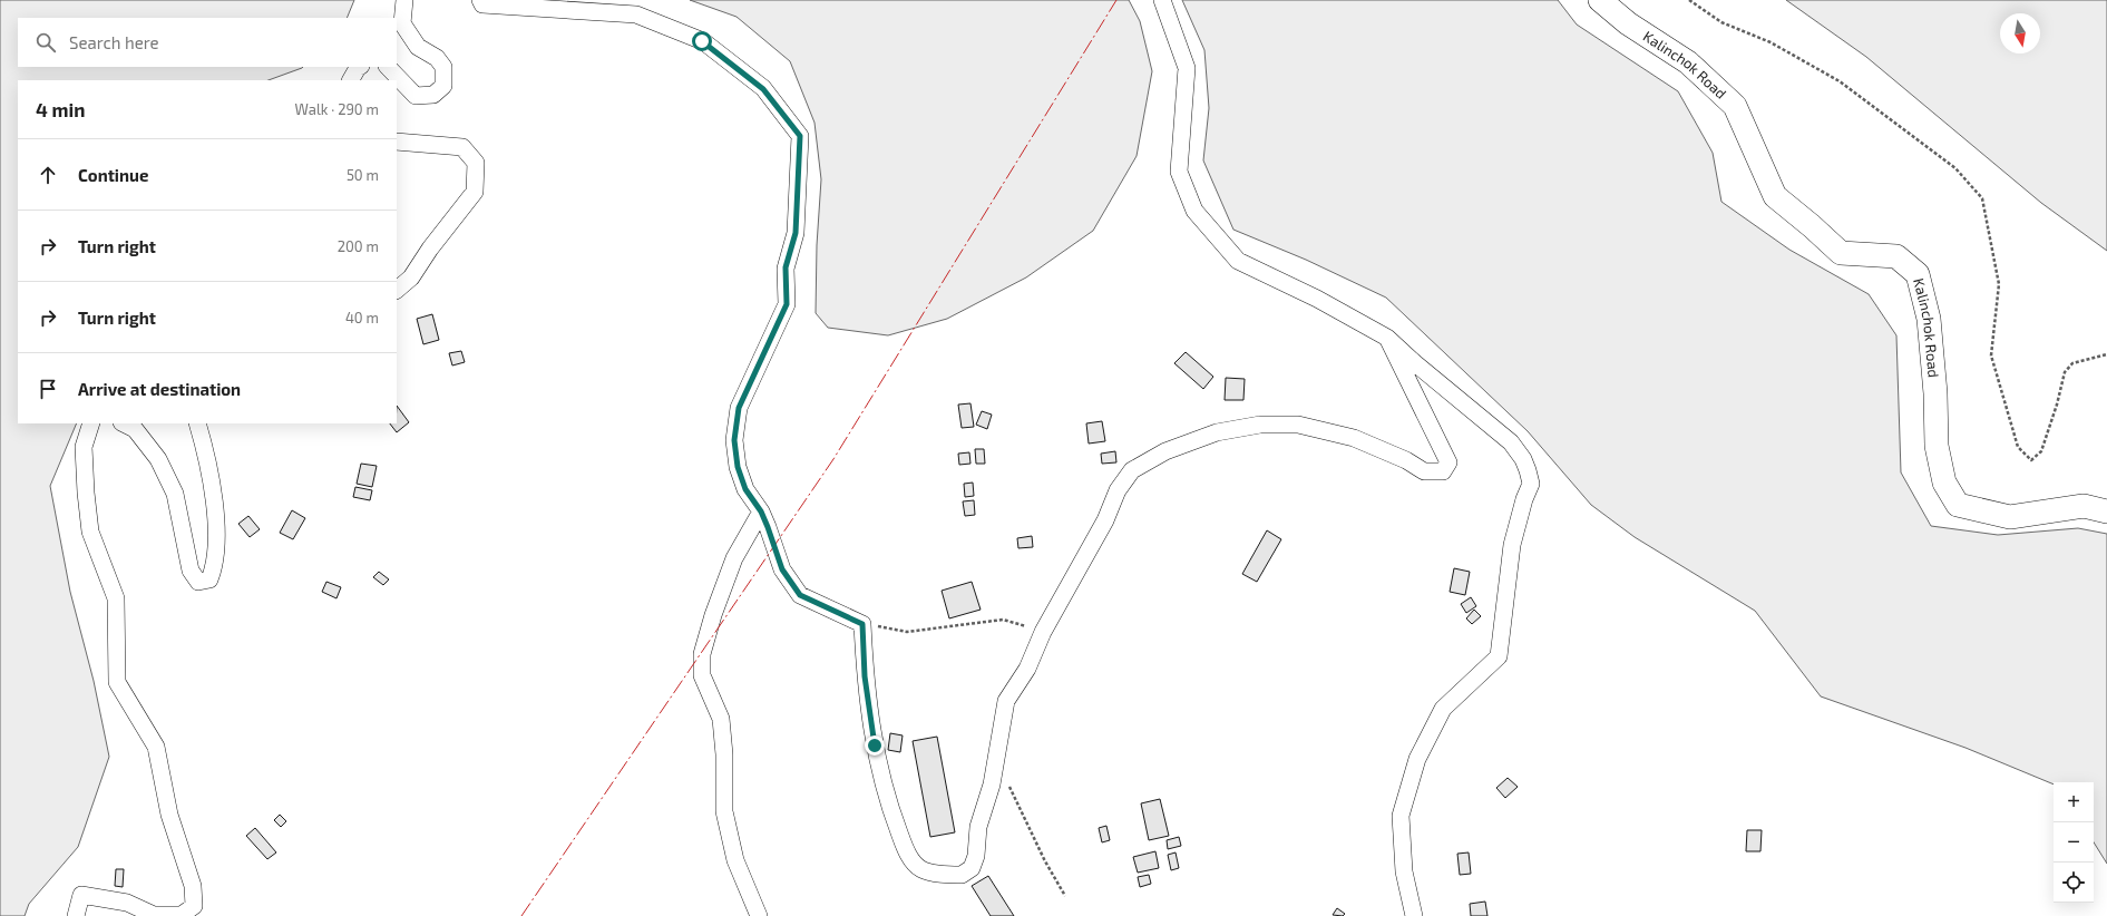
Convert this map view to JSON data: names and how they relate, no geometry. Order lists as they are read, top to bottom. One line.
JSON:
{"streets":{"street":["Kalinchok Road"]},"north":"bottom","page":{"search":"Search here","heading":["4 min","Walk · 290 m"],"list":[["Continue","50 m"],["Turn right","200 m"],["Turn right","40 m"],"Arrive at destination"],"map_buttons":["+","−"]}}
